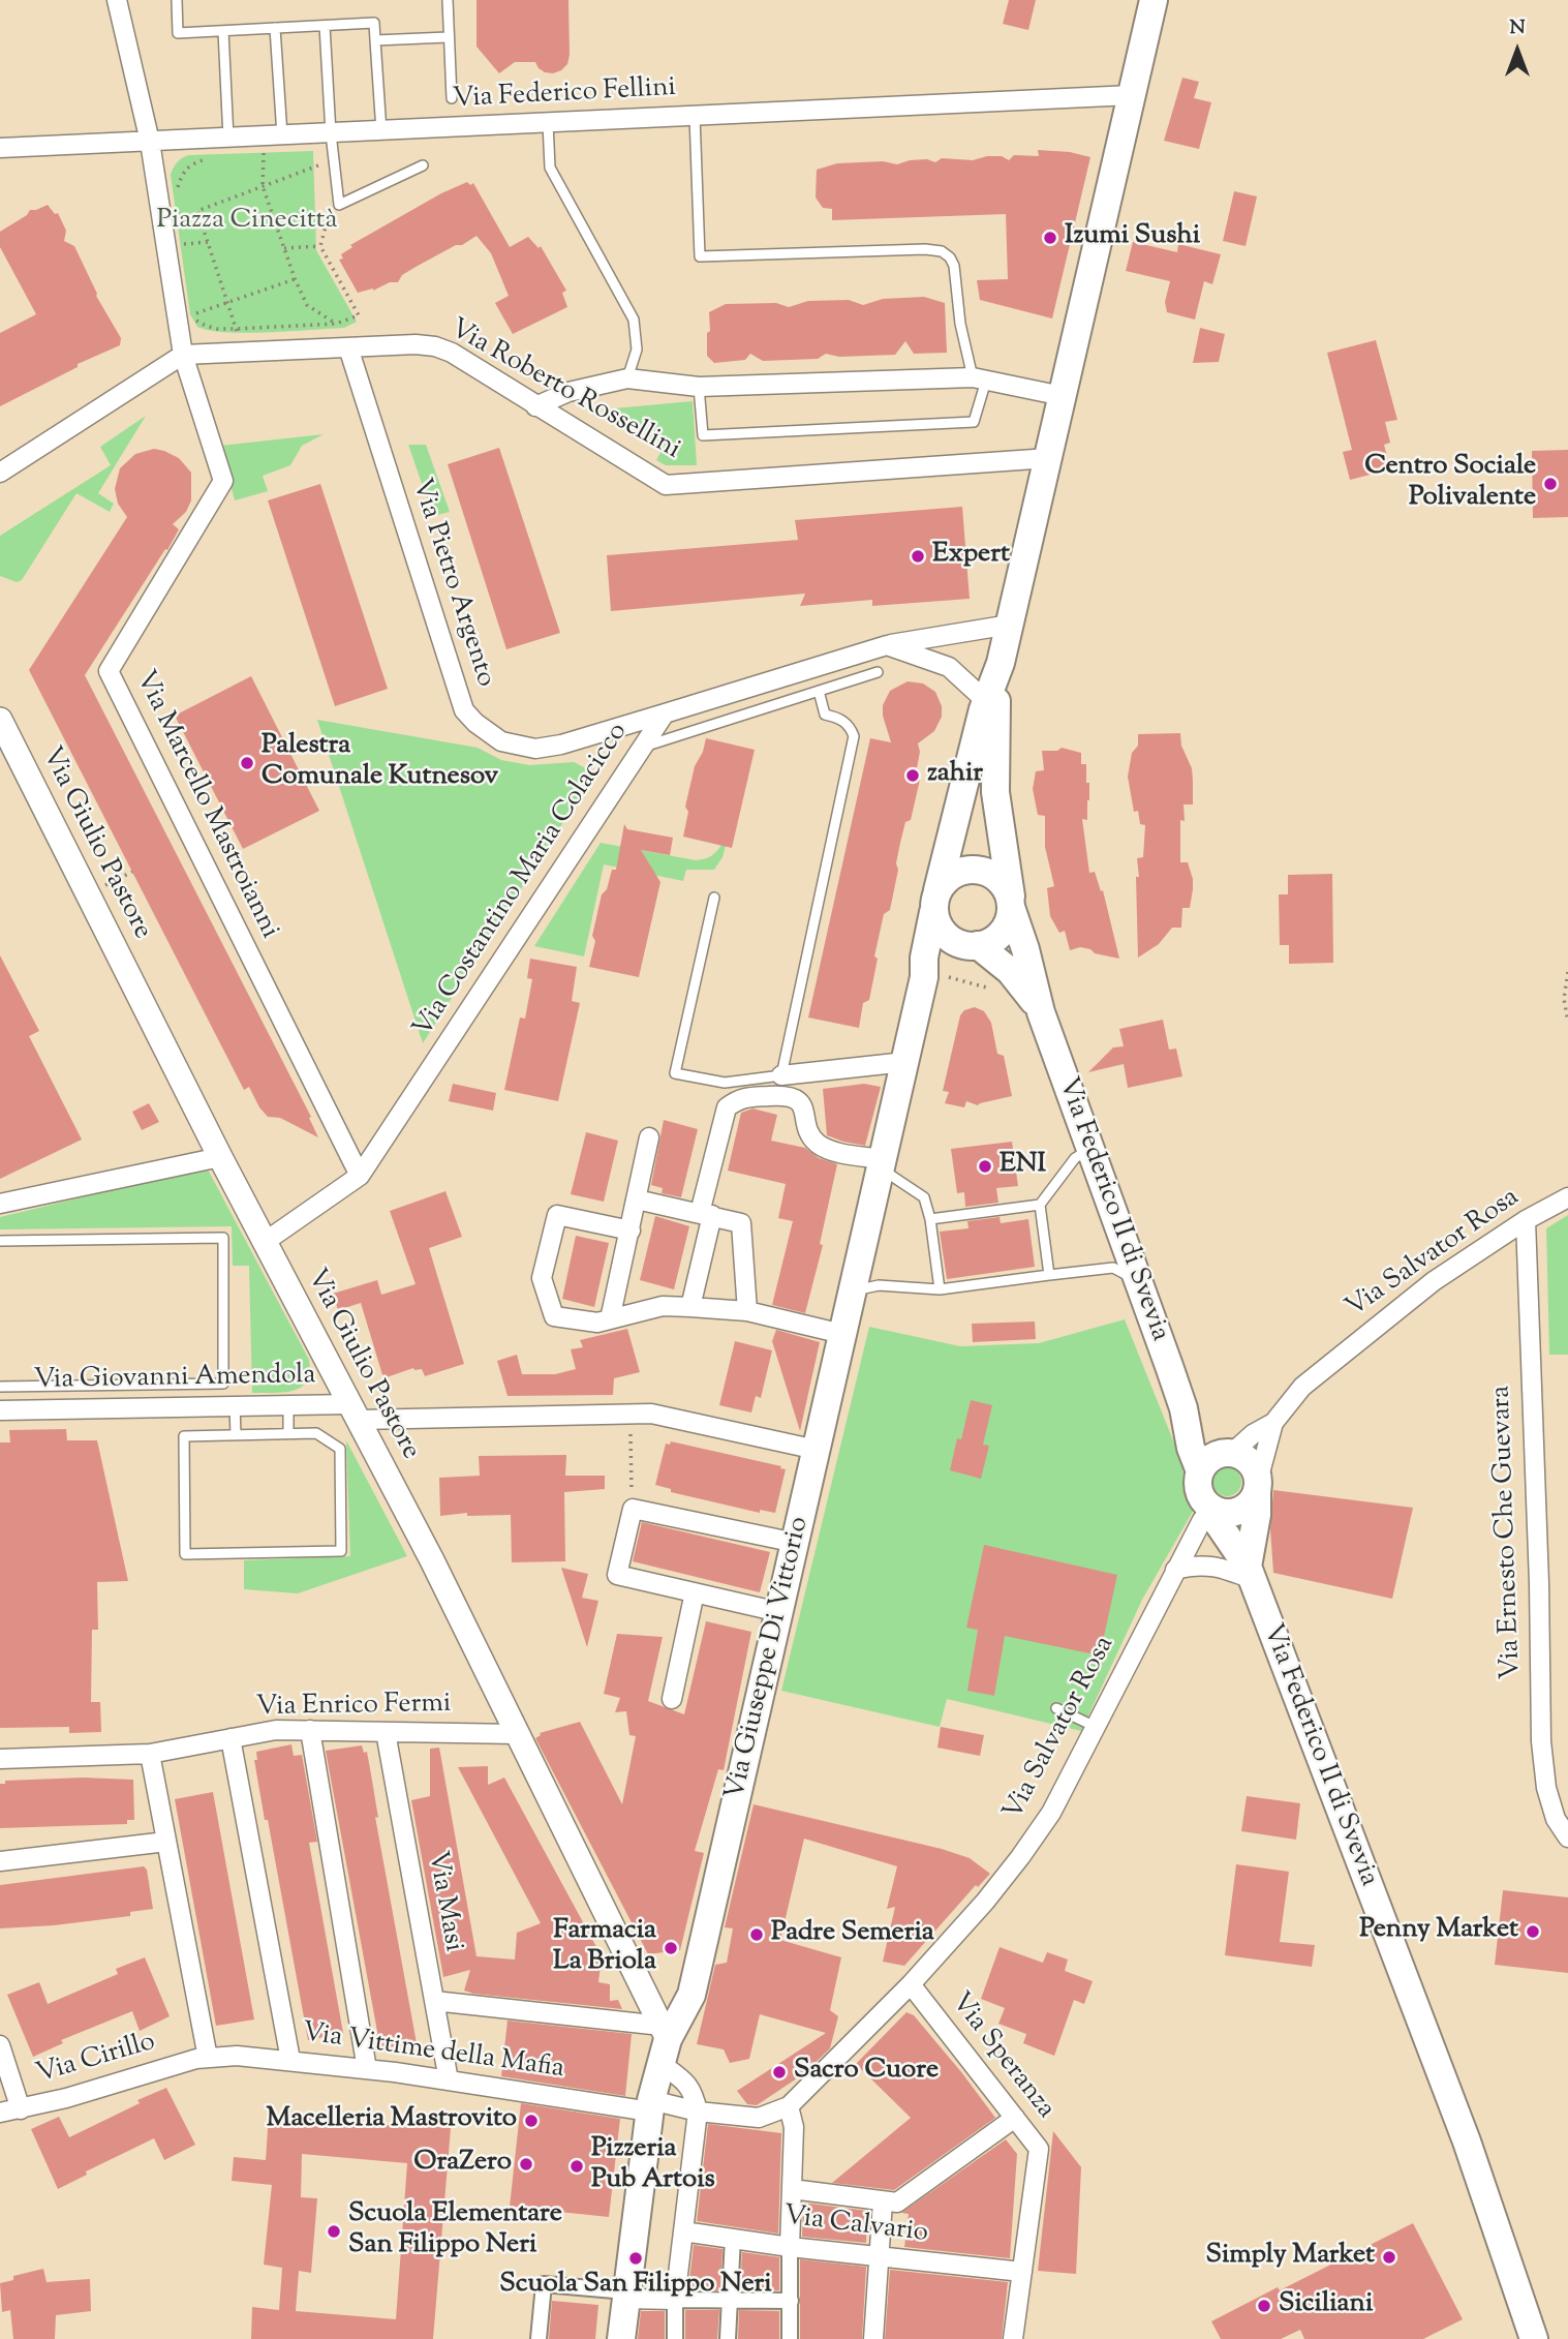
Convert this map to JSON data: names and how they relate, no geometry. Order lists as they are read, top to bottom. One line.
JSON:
{"streets":{"main road":["Via Federico II di Svevia","Via Giuseppe Di Vittorio"],"street":["Via Federico Fellini","Via Roberto Rossellini","Via Pietro Argento","Via Marcello Mastroianni","Via Giulio Pastore","Via Costantino Maria Colacicco","Via Salvator Rosa","Via Giovanni Amendola","Via Ernesto Che Guevara","Via Enrico Fermi","Via Masi","Via Vittime della Mafia","Via Speranza","Via Cirillo","Via Calvario"]},"crossings":[["Via Federico Fellini","Via Marcello Mastroianni"],["Via Federico Fellini","Via Federico II di Svevia"],["Via Roberto Rossellini","Via Pietro Argento"],["Via Roberto Rossellini","Via Marcello Mastroianni"],["Via Roberto Rossellini","Via Federico II di Svevia"],["Via Pietro Argento","Via Costantino Maria Colacicco"],["Via Marcello Mastroianni","Via Costantino Maria Colacicco"],["Via Giulio Pastore","Via Costantino Maria Colacicco"],["Via Giulio Pastore","Via Giovanni Amendola"],["Via Giulio Pastore","Via Giuseppe Di Vittorio"],["Via Giulio Pastore","Via Enrico Fermi"],["Via Costantino Maria Colacicco","Via Federico II di Svevia"],["Via Federico II di Svevia","Via Salvator Rosa"],["Via Federico II di Svevia","Via Giuseppe Di Vittorio"],["Via Salvator Rosa","Via Ernesto Che Guevara"],["Via Salvator Rosa","Via Giuseppe Di Vittorio"],["Via Salvator Rosa","Via Vittime della Mafia"],["Via Salvator Rosa","Via Speranza"],["Via Giovanni Amendola","Via Giuseppe Di Vittorio"],["Via Giuseppe Di Vittorio","Via Vittime della Mafia"],["Via Enrico Fermi","Via Masi"],["Via Masi","Via Vittime della Mafia"],["Via Vittime della Mafia","Via Cirillo"],["Via Speranza","Via Calvario"]],"parks":["Piazza Cinecittà"],"places":["Izumi Sushi","Centro Sociale Polivalente","Expert","Palestra Comunale Kutnesov","zahir","ENI","Penny Market","Padre Semeria","Farmacia La Briola","Sacro Cuore","Macelleria Mastrovito","OraZero","Pizzeria Pub Artois","Scuola Elementare San Filippo Neri","Simply Market","Scuola San Filippo Neri","Siciliani"],"north":"top"}
